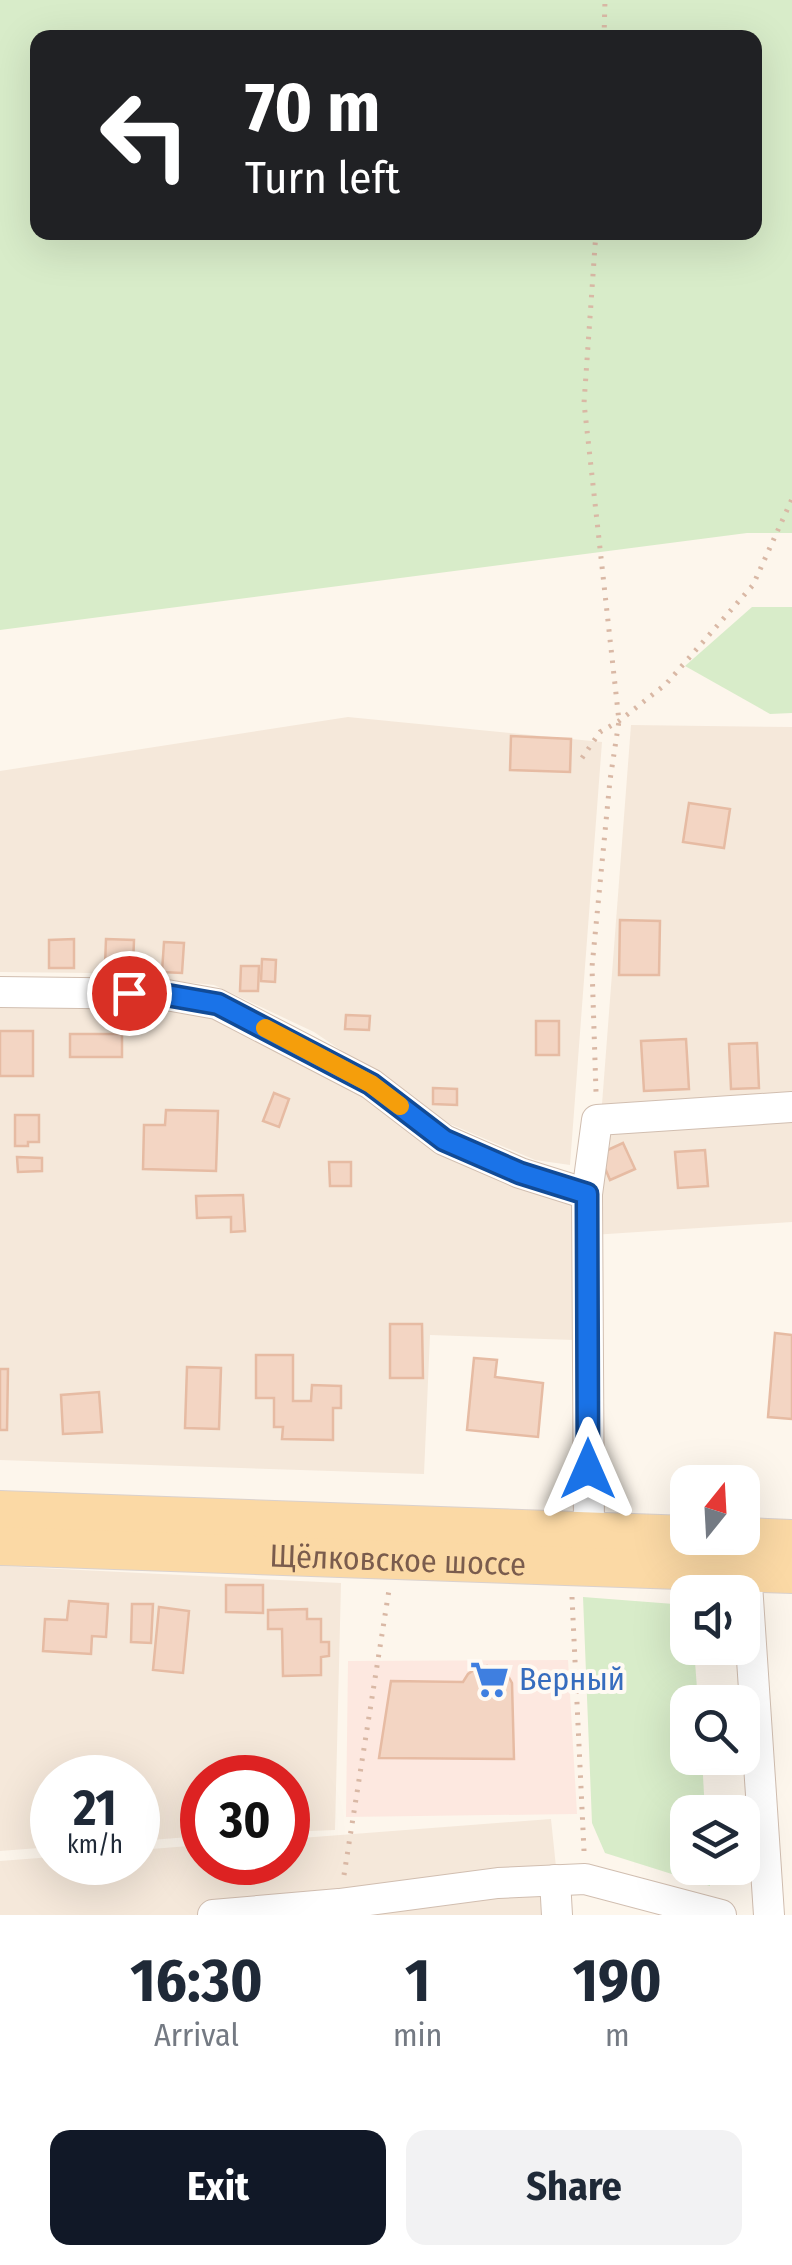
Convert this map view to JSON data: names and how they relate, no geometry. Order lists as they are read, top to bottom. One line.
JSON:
{"streets":{"main road":["Щёлковское шоссе"]},"places":{"supermarket":["Верный"]},"north":"top","page":{"turn":["70 m","Turn left"],"speed":"21 km/h","limit":"30","eta":["16:30","Arrival","1","min","190","m"],"buttons":["Exit","Share"]}}
